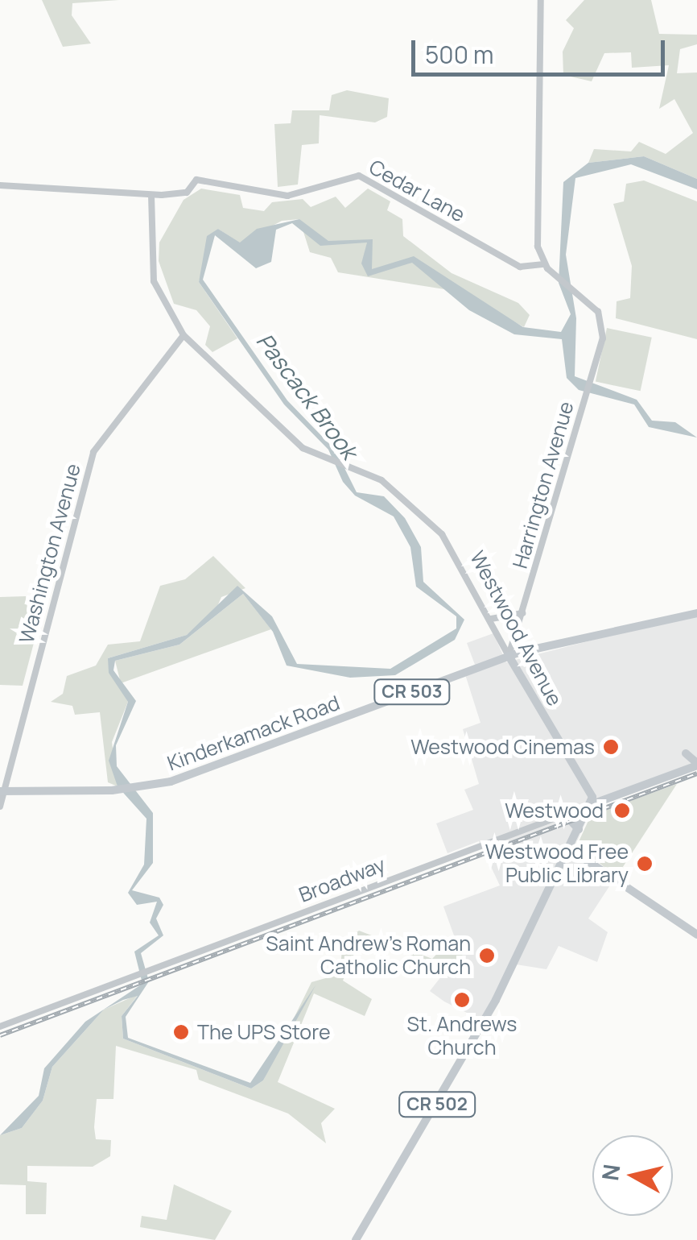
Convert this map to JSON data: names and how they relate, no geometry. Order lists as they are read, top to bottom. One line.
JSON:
{"streets":{"main road":["Westwood Avenue","CR 503","Kinderkamack Road","Broadway","CR 502"],"street":["Cedar Lane","Harrington Avenue","Washington Avenue"]},"crossings":[["Cedar Lane","Harrington Avenue"],["Cedar Lane","Westwood Avenue"],["Harrington Avenue","Westwood Avenue"],["Harrington Avenue","Kinderkamack Road"],["Washington Avenue","Westwood Avenue"],["Washington Avenue","Kinderkamack Road"],["Westwood Avenue","Kinderkamack Road"],["Westwood Avenue","Broadway"],["Westwood Avenue","CR 502"],["Broadway","CR 502"]],"water":["Pascack Brook"],"places":["Westwood Cinemas","Westwood","Westwood Free Public Library","Saint Andrew's Roman Catholic Church","St. Andrews Church","The UPS Store"],"scale_bar":"500 m","north":"left"}
